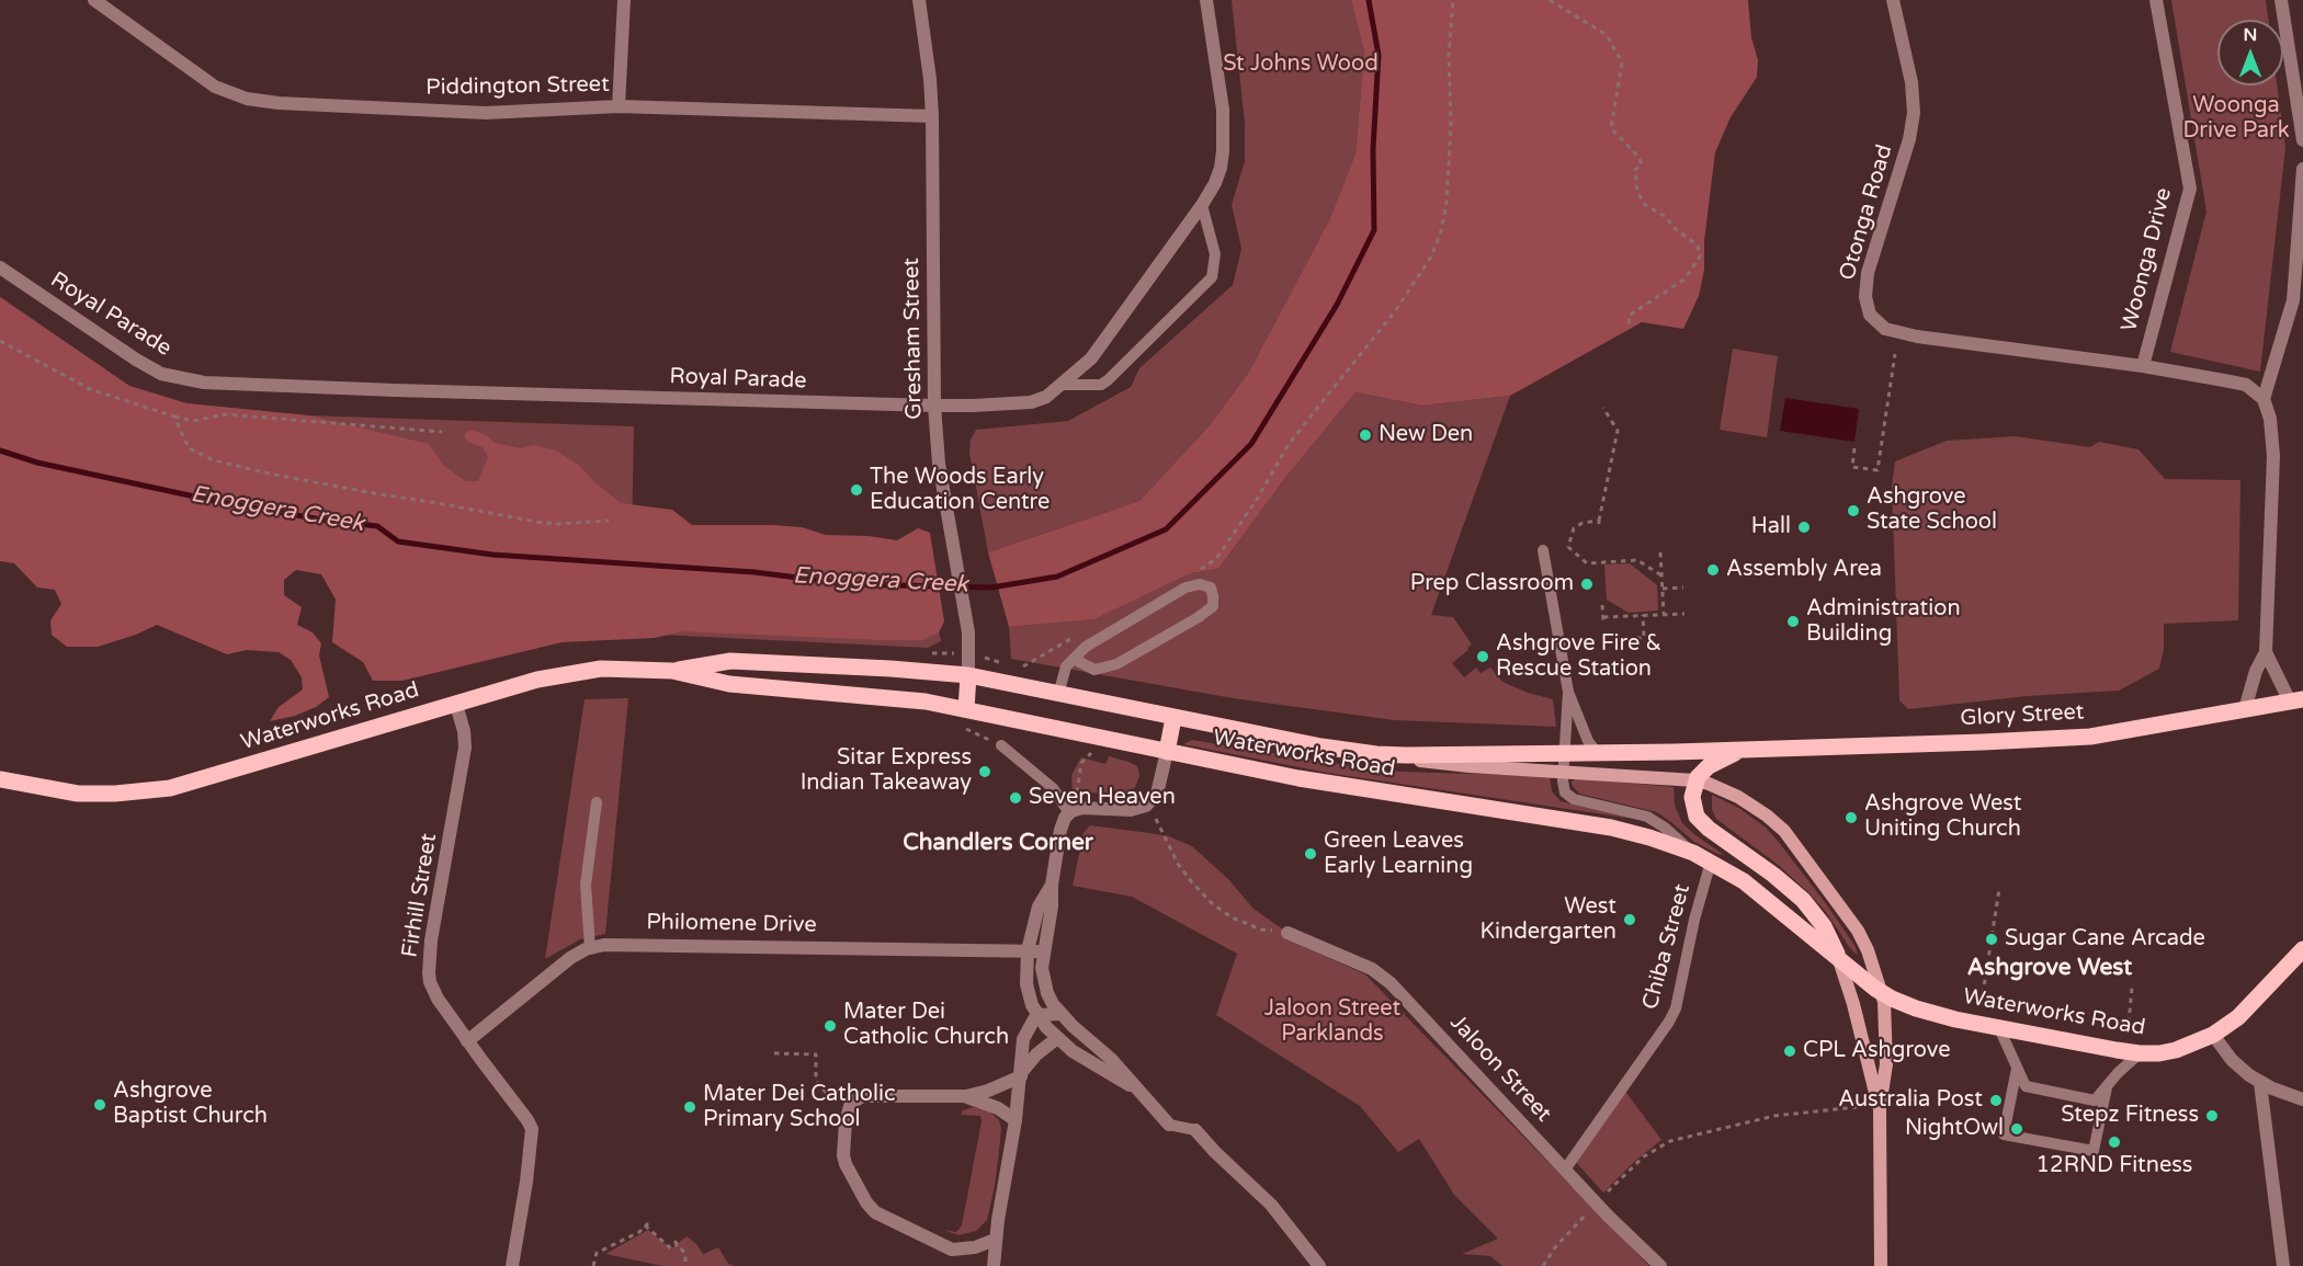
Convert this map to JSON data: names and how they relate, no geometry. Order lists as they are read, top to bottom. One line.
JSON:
{"streets":{"main road":["Glory Street","Waterworks Road"],"street":["Piddington Street","Otonga Road","Woonga Drive","Royal Parade","Gresham Street","Firhill Street","Philomene Drive","Jaloon Street"],"lane":["Chiba Street"]},"crossings":[["Piddington Street","Gresham Street"],["Otonga Road","Woonga Drive"],["Royal Parade","Gresham Street"],["Gresham Street","Waterworks Road"],["Glory Street","Waterworks Road"],["Waterworks Road","Firhill Street"],["Waterworks Road","Chiba Street"],["Firhill Street","Philomene Drive"],["Chiba Street","Jaloon Street"]],"districts":["Chandlers Corner","Ashgrove West"],"water":["Enoggera Creek"],"parks":["St Johns Wood","Woonga Drive Park","Jaloon Street Parklands"],"places":["New Den","The Woods Early Education Centre","Ashgrove State School","Hall","Assembly Area","Prep Classroom","Administration Building","Ashgrove Fire & Rescue Station","Sitar Express Indian Takeaway","Seven Heaven","Ashgrove West Uniting Church","Green Leaves Early Learning","West Kindergarten","Sugar Cane Arcade","Mater Dei Catholic Church","CPL Ashgrove","Australia Post","Ashgrove Baptist Church","Mater Dei Catholic Primary School","Stepz Fitness","NightOwl","12RND Fitness"],"north":"top"}
